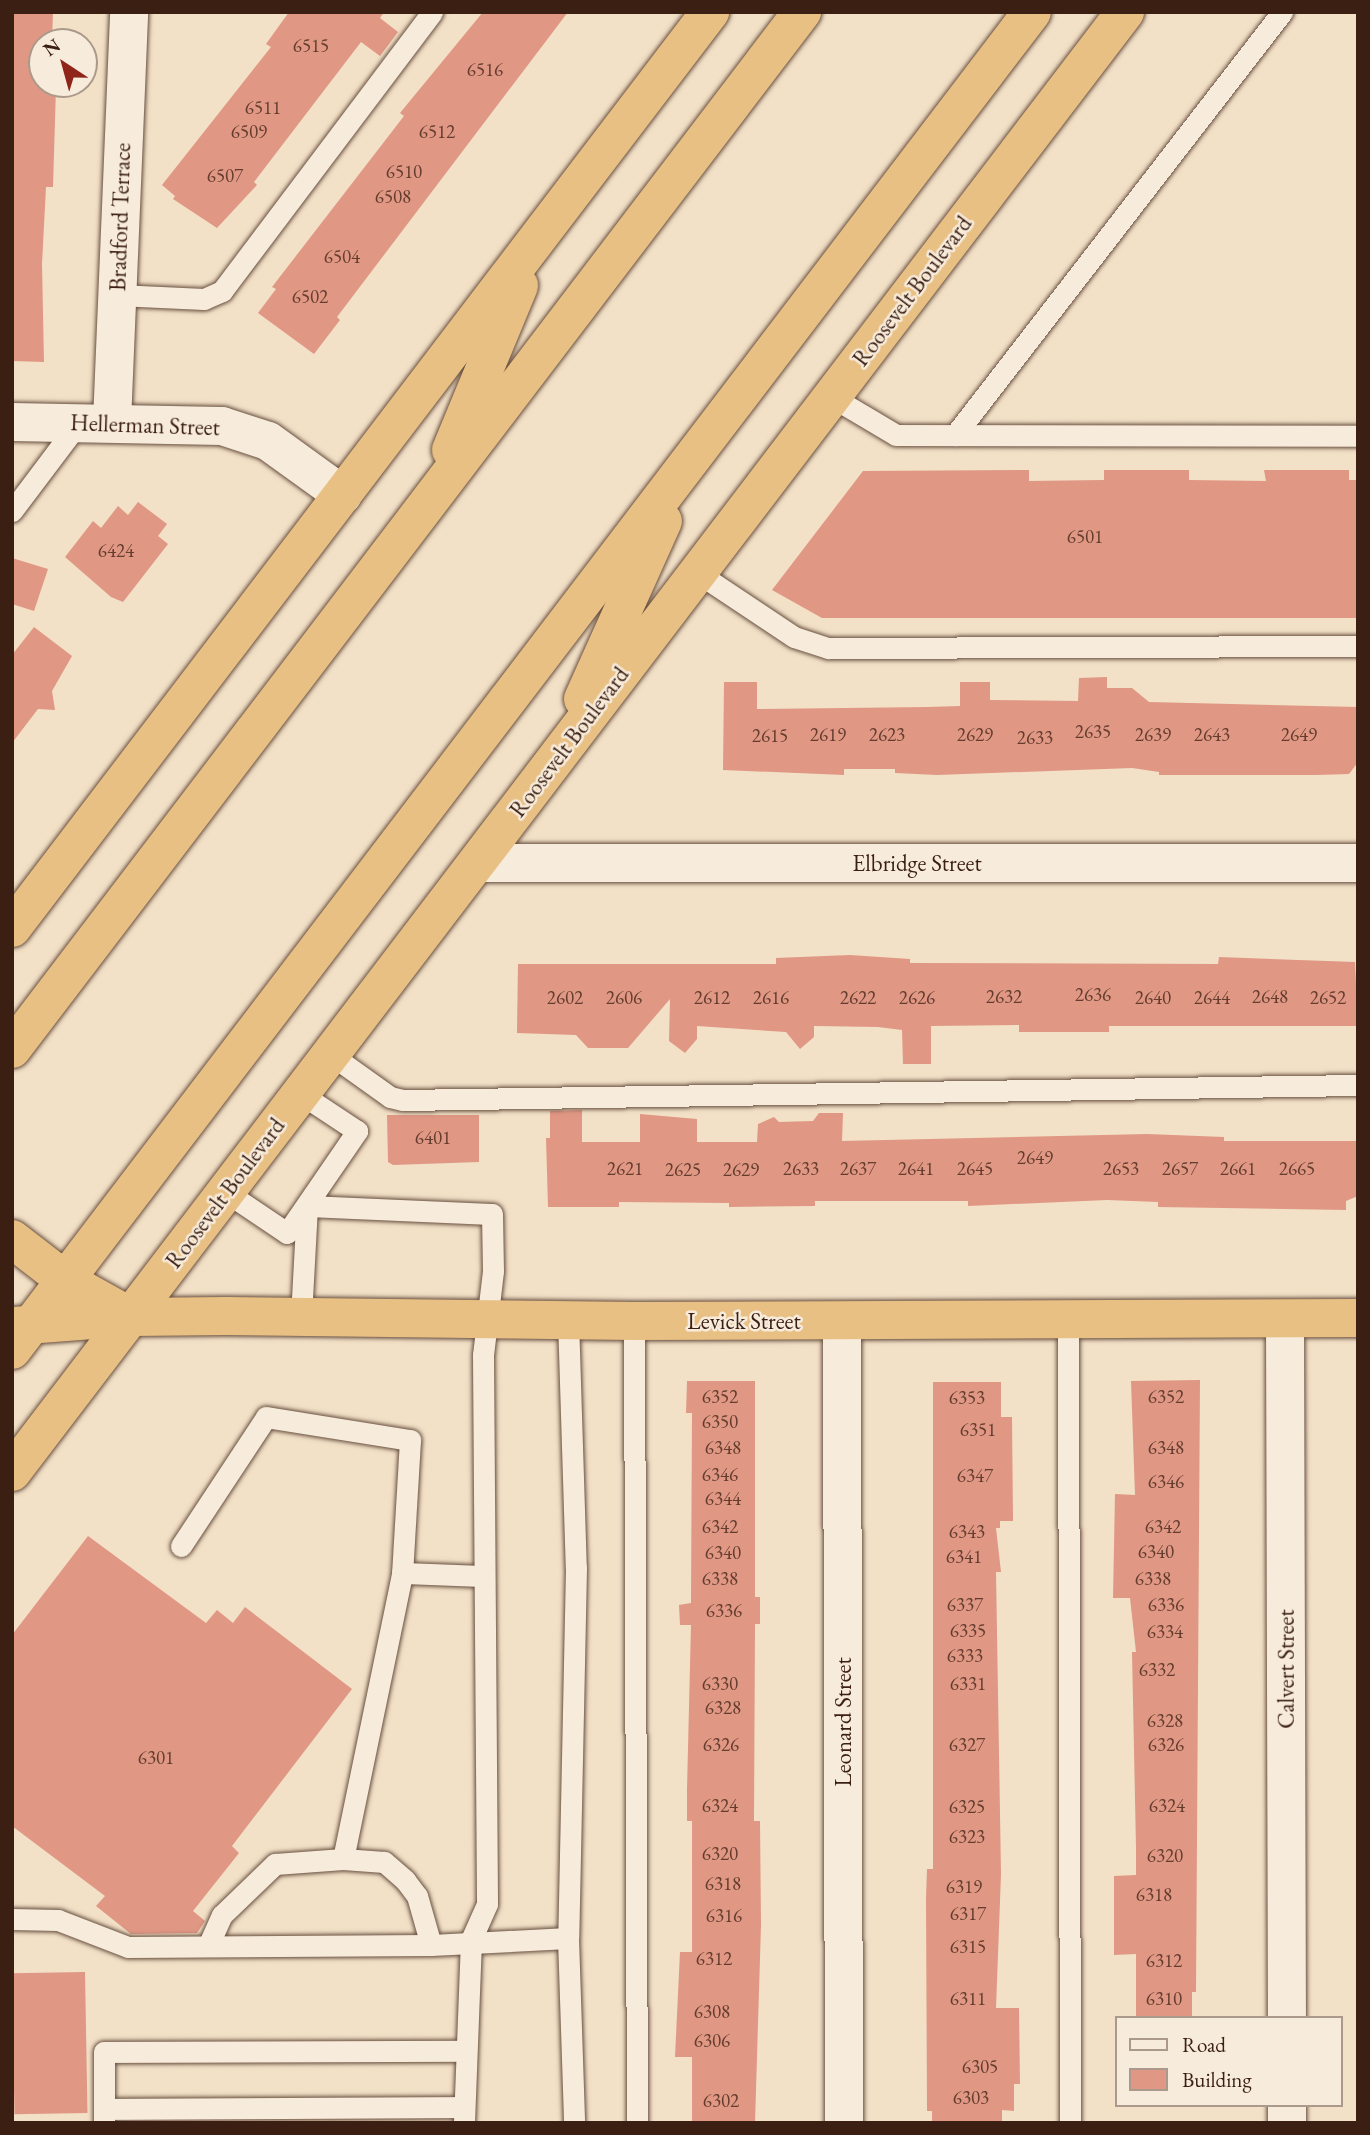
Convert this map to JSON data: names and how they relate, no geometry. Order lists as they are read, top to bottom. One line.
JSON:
{"streets":{"highway":["Roosevelt Boulevard","Levick Street"],"street":["Bradford Terrace","Hellerman Street","Elbridge Street","Calvert Street","Leonard Street"]},"crossings":[["Bradford Terrace","Hellerman Street"],["Roosevelt Boulevard","Elbridge Street"],["Roosevelt Boulevard","Levick Street"],["Levick Street","Calvert Street"],["Levick Street","Leonard Street"]],"house_numbers":["6515","6516","6511","6509","6512","6510","6507","6508","6504","6502","6501","6424","2635","2619","2623","2629","2639","2643","2649","2615","2633","2636","2632","2648","2602","2606","2612","2616","2622","2626","2640","2644","2652","6401","2649","2621","2633","2637","2641","2645","2653","2657","2661","2665","2625","2629","6352","6352","6353","6350","6351","6348","6348","6346","6347","6346","6344","6342","6342","6343","6340","6340","6341","6338","6338","6337","6336","6336","6335","6334","6333","6332","6330","6331","6328","6328","6326","6327","6326","6301","6324","6324","6325","6323","6320","6320","6318","6319","6318","6317","6316","6315","6312","6312","6311","6310","6308","6306","6305","6303","6302"],"legend":["Road","Building"],"north":"top left"}
